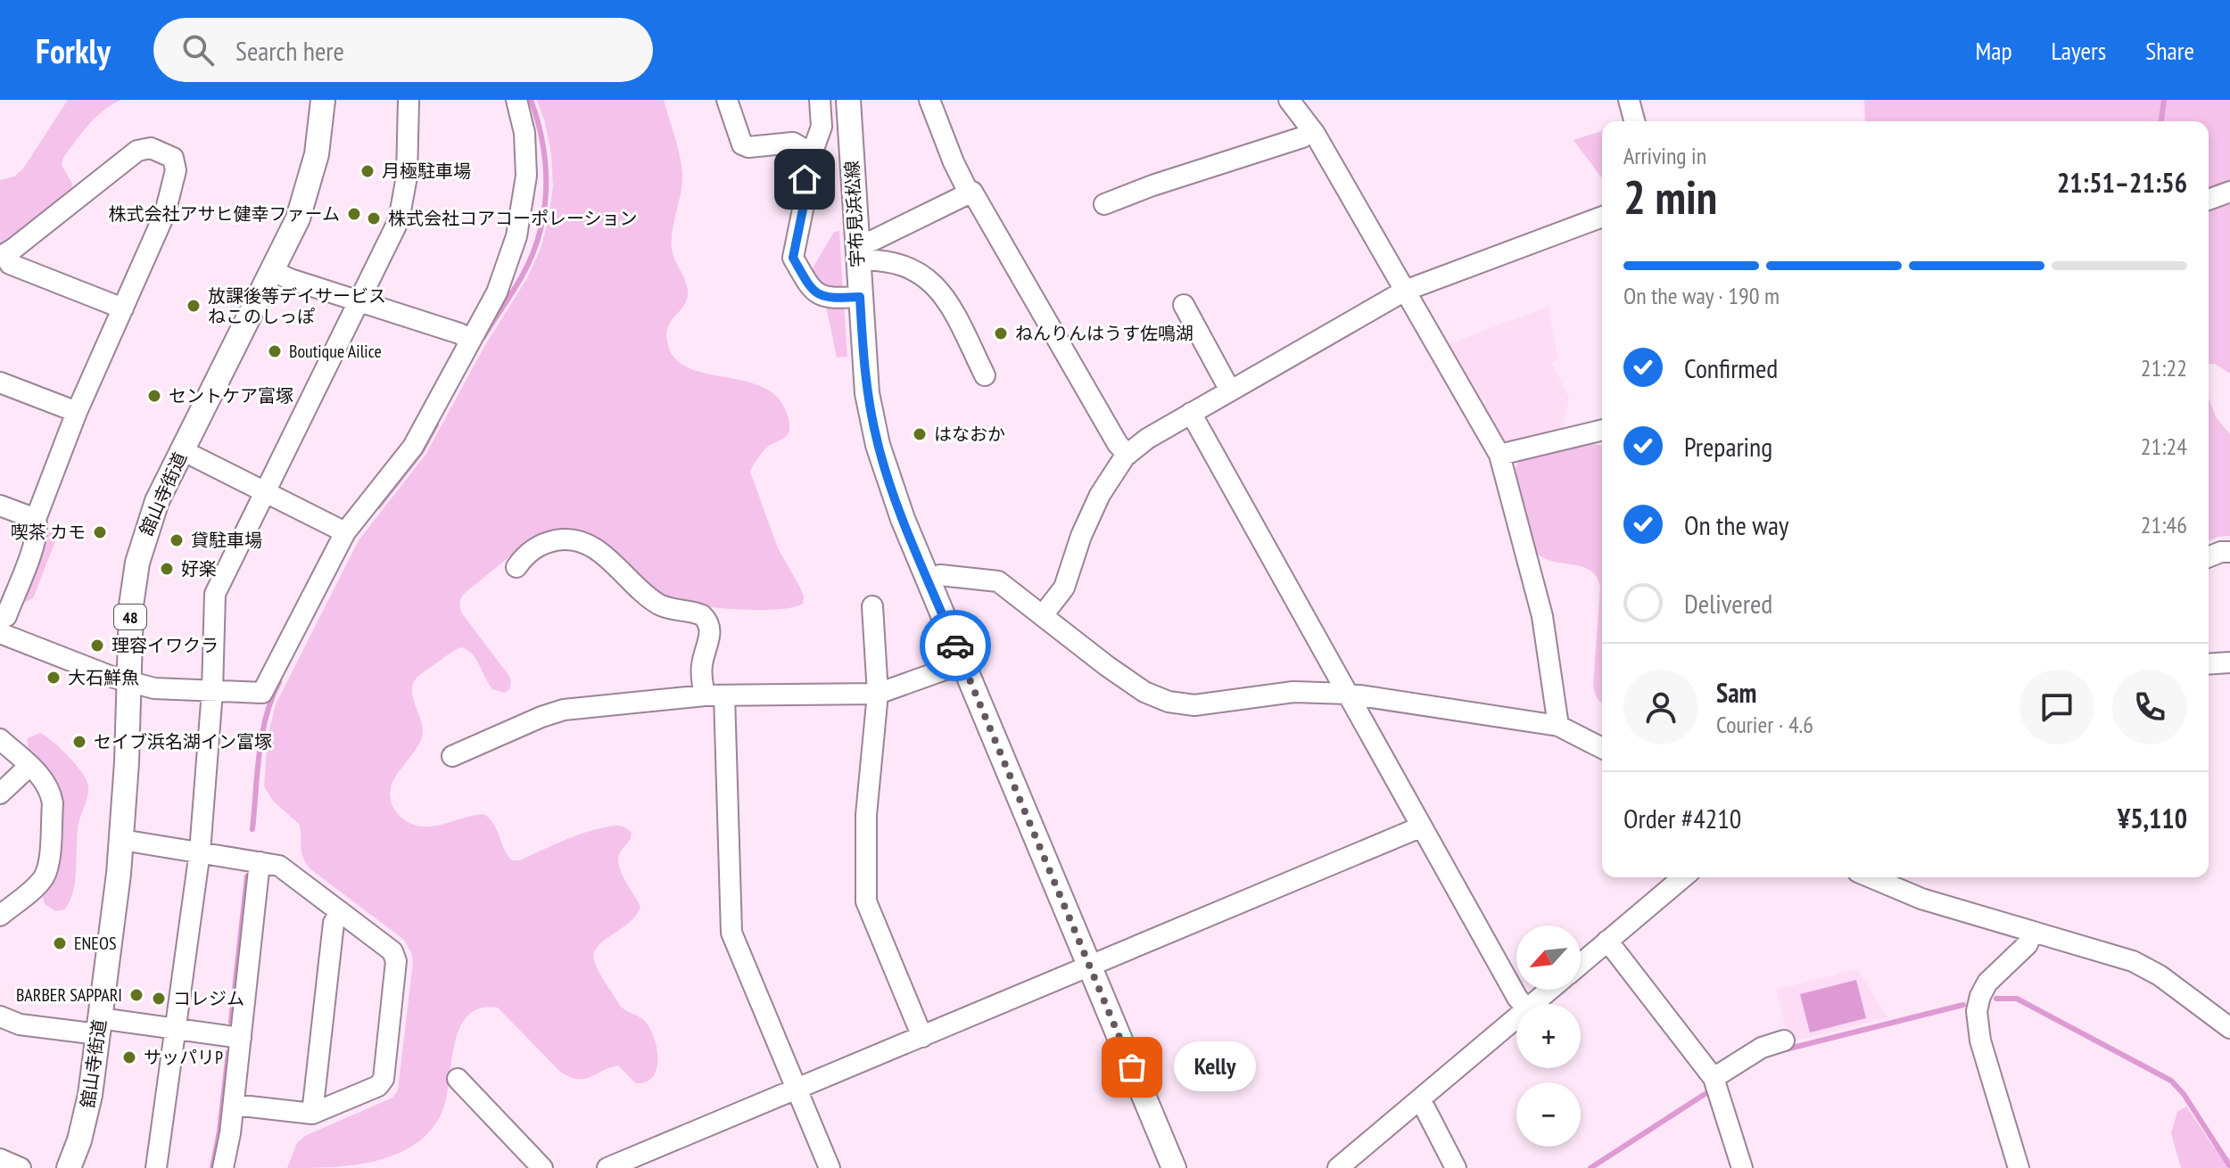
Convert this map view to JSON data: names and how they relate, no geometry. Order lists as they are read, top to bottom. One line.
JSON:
{"streets":{"main road":["宇布見浜松線","舘山寺街道","48"]},"places":["月極駐車場","株式会社アサヒ健幸ファーム","株式会社コアコーポレーション","放課後等デイサービス ねこのしっぽ","ねんりんはうす佐鳴湖","Boutique Ailice","セントケア富塚","はなおか","喫茶 カモ","貸駐車場","好楽","理容イワクラ","大石鮮魚","セイブ浜名湖イン富塚","ENEOS","BARBER SAPPARI","コレジム","サッパリP","Kelly"],"north":"bottom left","page":{"header":"Forkly","search":"Search here","nav":["Map","Layers","Share"],"heading":["2 min","Arriving in","21:51–21:56"],"panel":["Sam","Courier · 4.6","Order #4210","¥5,110"],"bar":"On the way · 190 m","list":[["Confirmed","21:22"],["Preparing","21:24"],["On the way","21:46"],"Delivered"],"map_buttons":["+","−"],"bubble":"Kelly"}}
